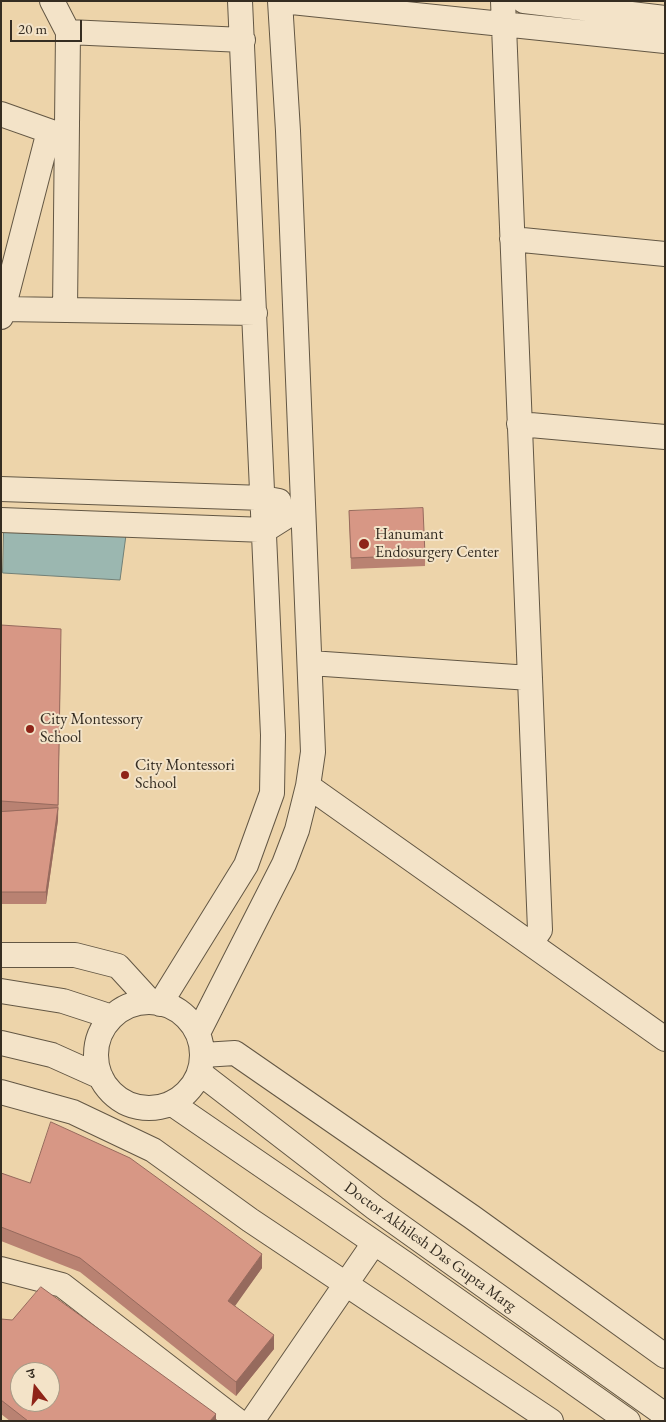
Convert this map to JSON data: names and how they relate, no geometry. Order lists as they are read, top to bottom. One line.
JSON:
{"streets":{"street":["Doctor Akhilesh Das Gupta Marg"]},"places":["Hanumant Endosurgery Center","City Montessory School","City Montessori School"],"scale_bar":"20 m","north":"top"}
